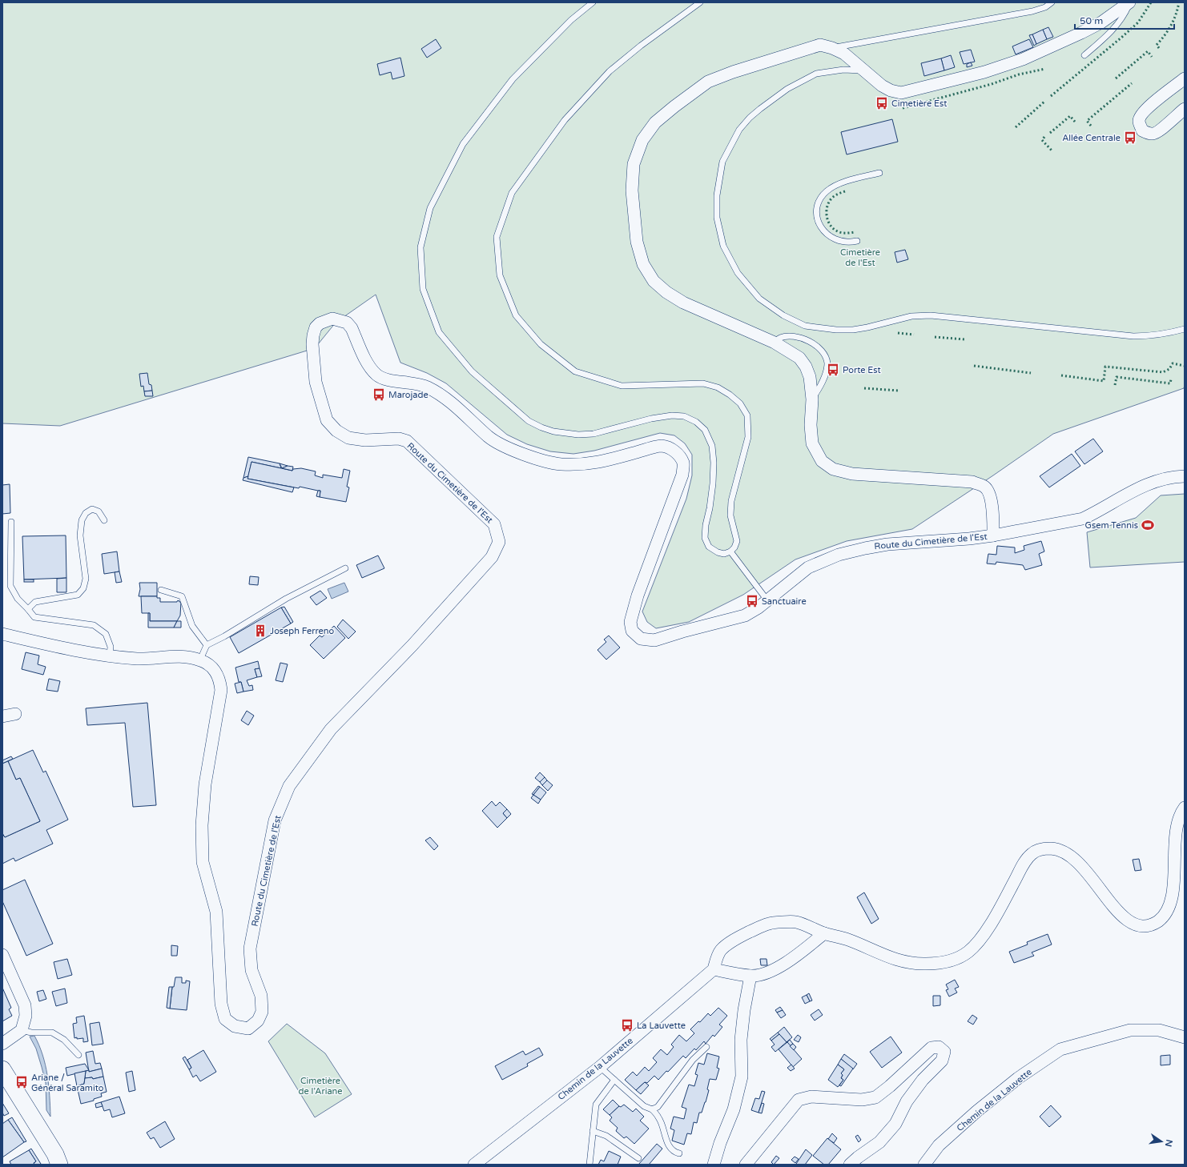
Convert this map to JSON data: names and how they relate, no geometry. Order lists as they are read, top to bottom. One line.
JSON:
{"streets":{"street":["Route du Cimetière de l'Est","Chemin de la Lauvette"]},"parks":["Cimetière de l'Est","Cimetière de l’Ariane"],"places":{"bus stop":["Cimetière Est","Allée Centrale","Porte Est","Marojade","Sanctuaire","La Lauvette","Ariane / Général Saramito"],"sports":["Gsem Tennis"],"building":["Joseph Ferreno"]},"scale_bar":"50 m","north":"right"}
